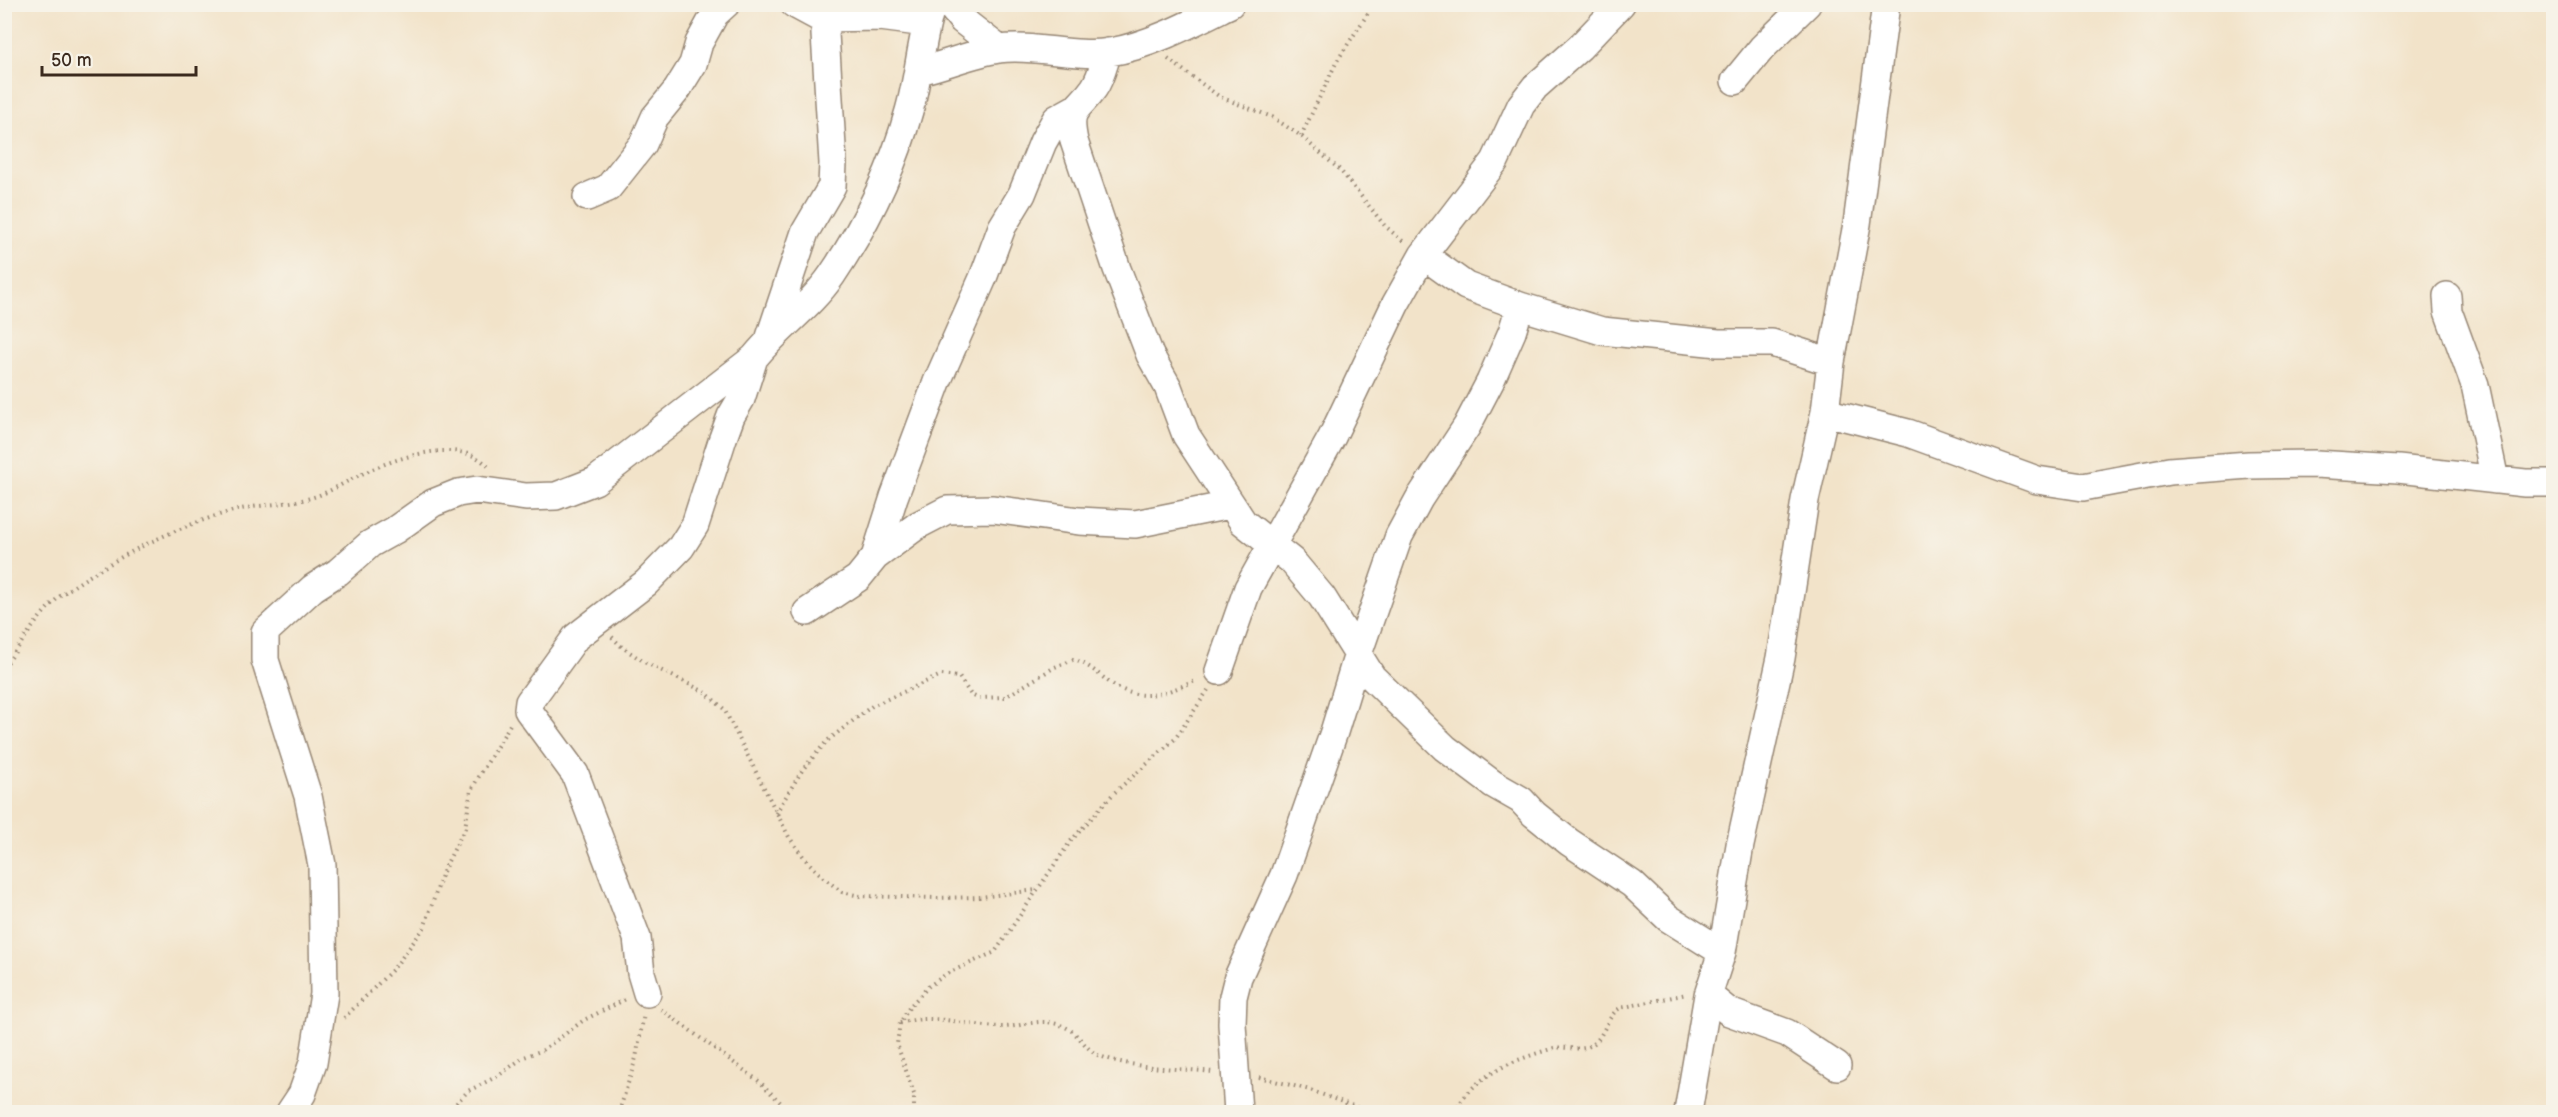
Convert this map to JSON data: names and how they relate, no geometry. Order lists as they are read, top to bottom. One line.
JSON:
{"scale_bar":"50 m"}
